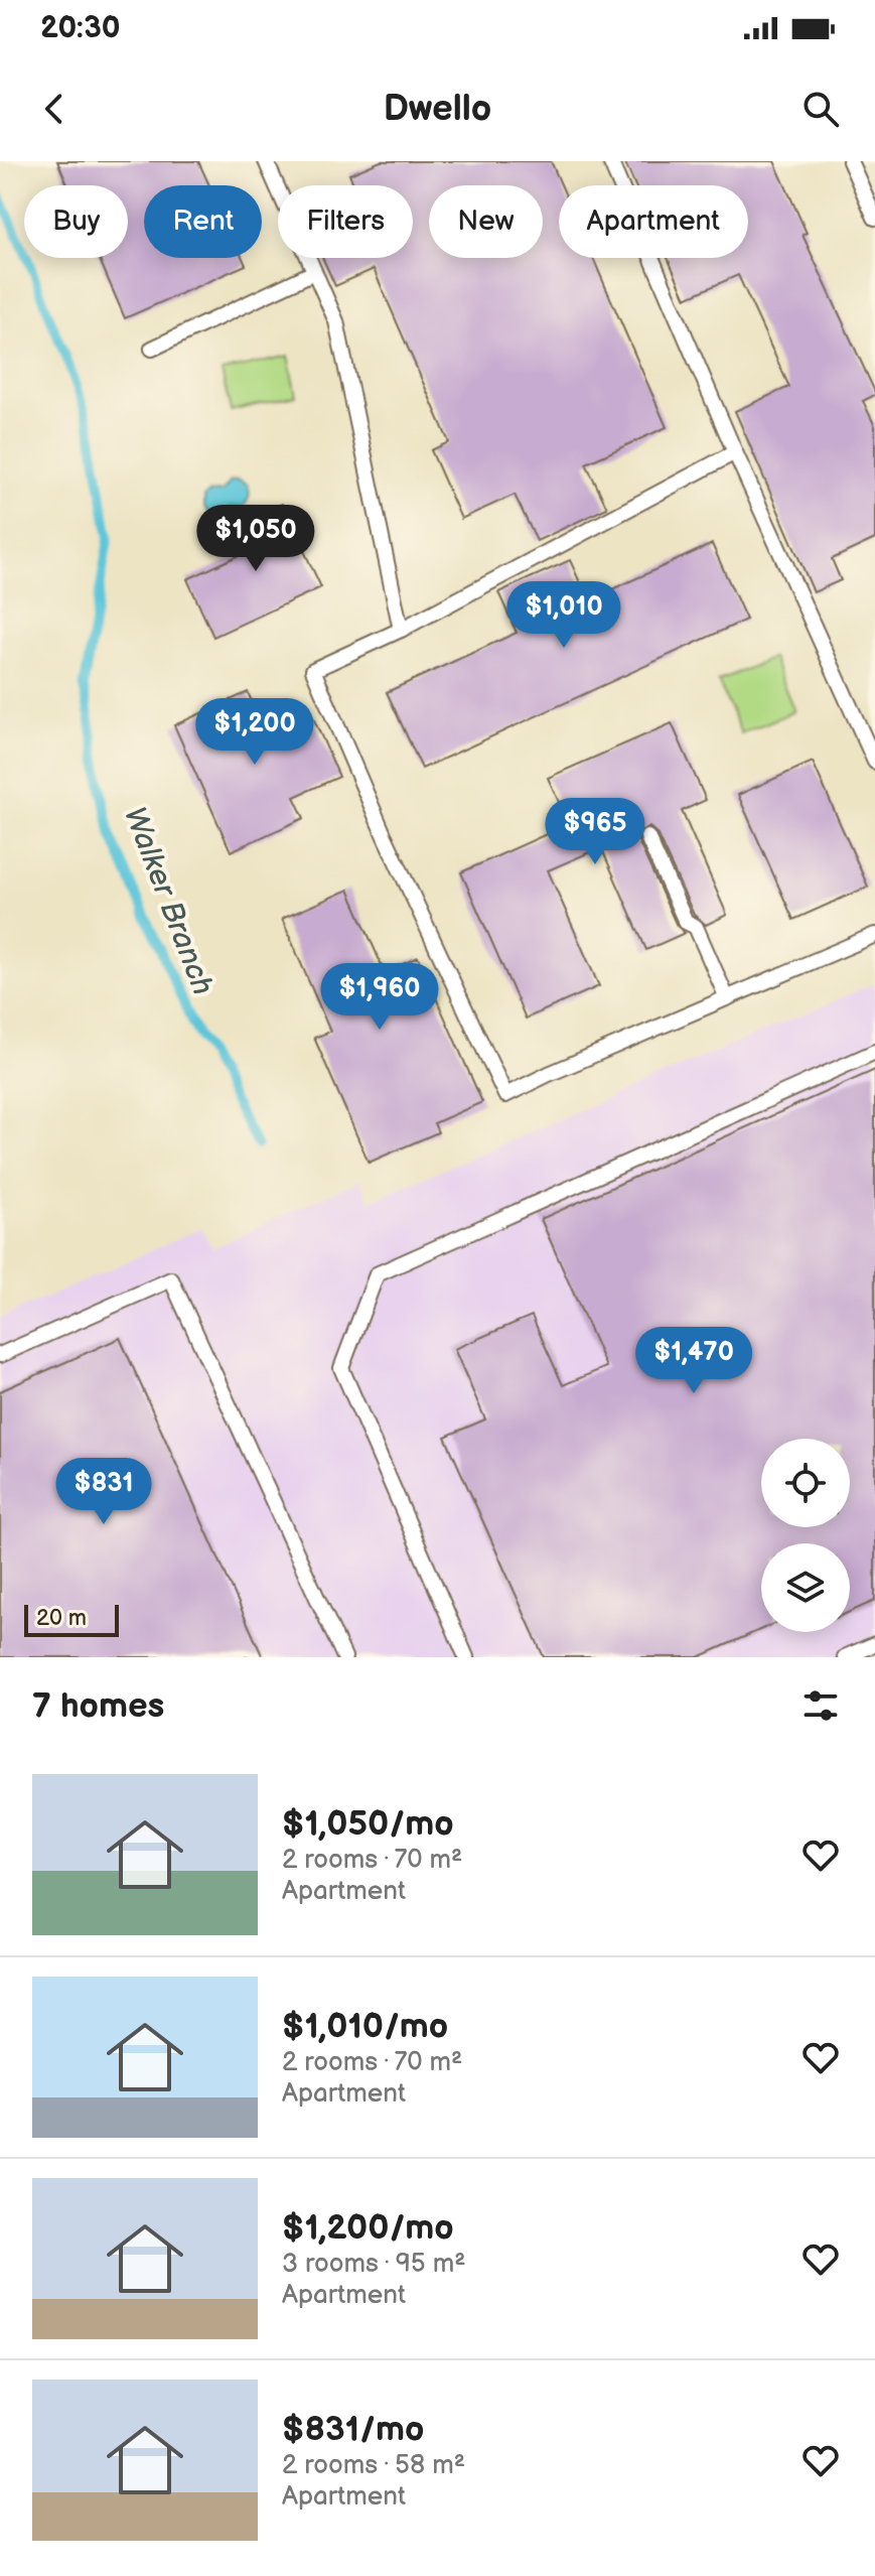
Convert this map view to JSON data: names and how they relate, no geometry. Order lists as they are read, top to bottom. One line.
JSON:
{"water":["Walker Branch"],"scale_bar":"20 m","page":{"status":"20:30","header":"Dwello","chip":["Buy","Rent","Filters","New","Apartment"],"price":["$1,050","$1,010","$1,200","$965","$1,960","$1,470","$831"],"scale":"20 m","heading":"7 homes","list":[{"name":"$1,050/mo","note":"2 rooms · 70 m² · Apartment"},{"name":"$1,010/mo","note":"2 rooms · 70 m² · Apartment"},{"name":"$1,200/mo","note":"3 rooms · 95 m² · Apartment"},{"name":"$831/mo","note":"2 rooms · 58 m² · Apartment"}]}}
